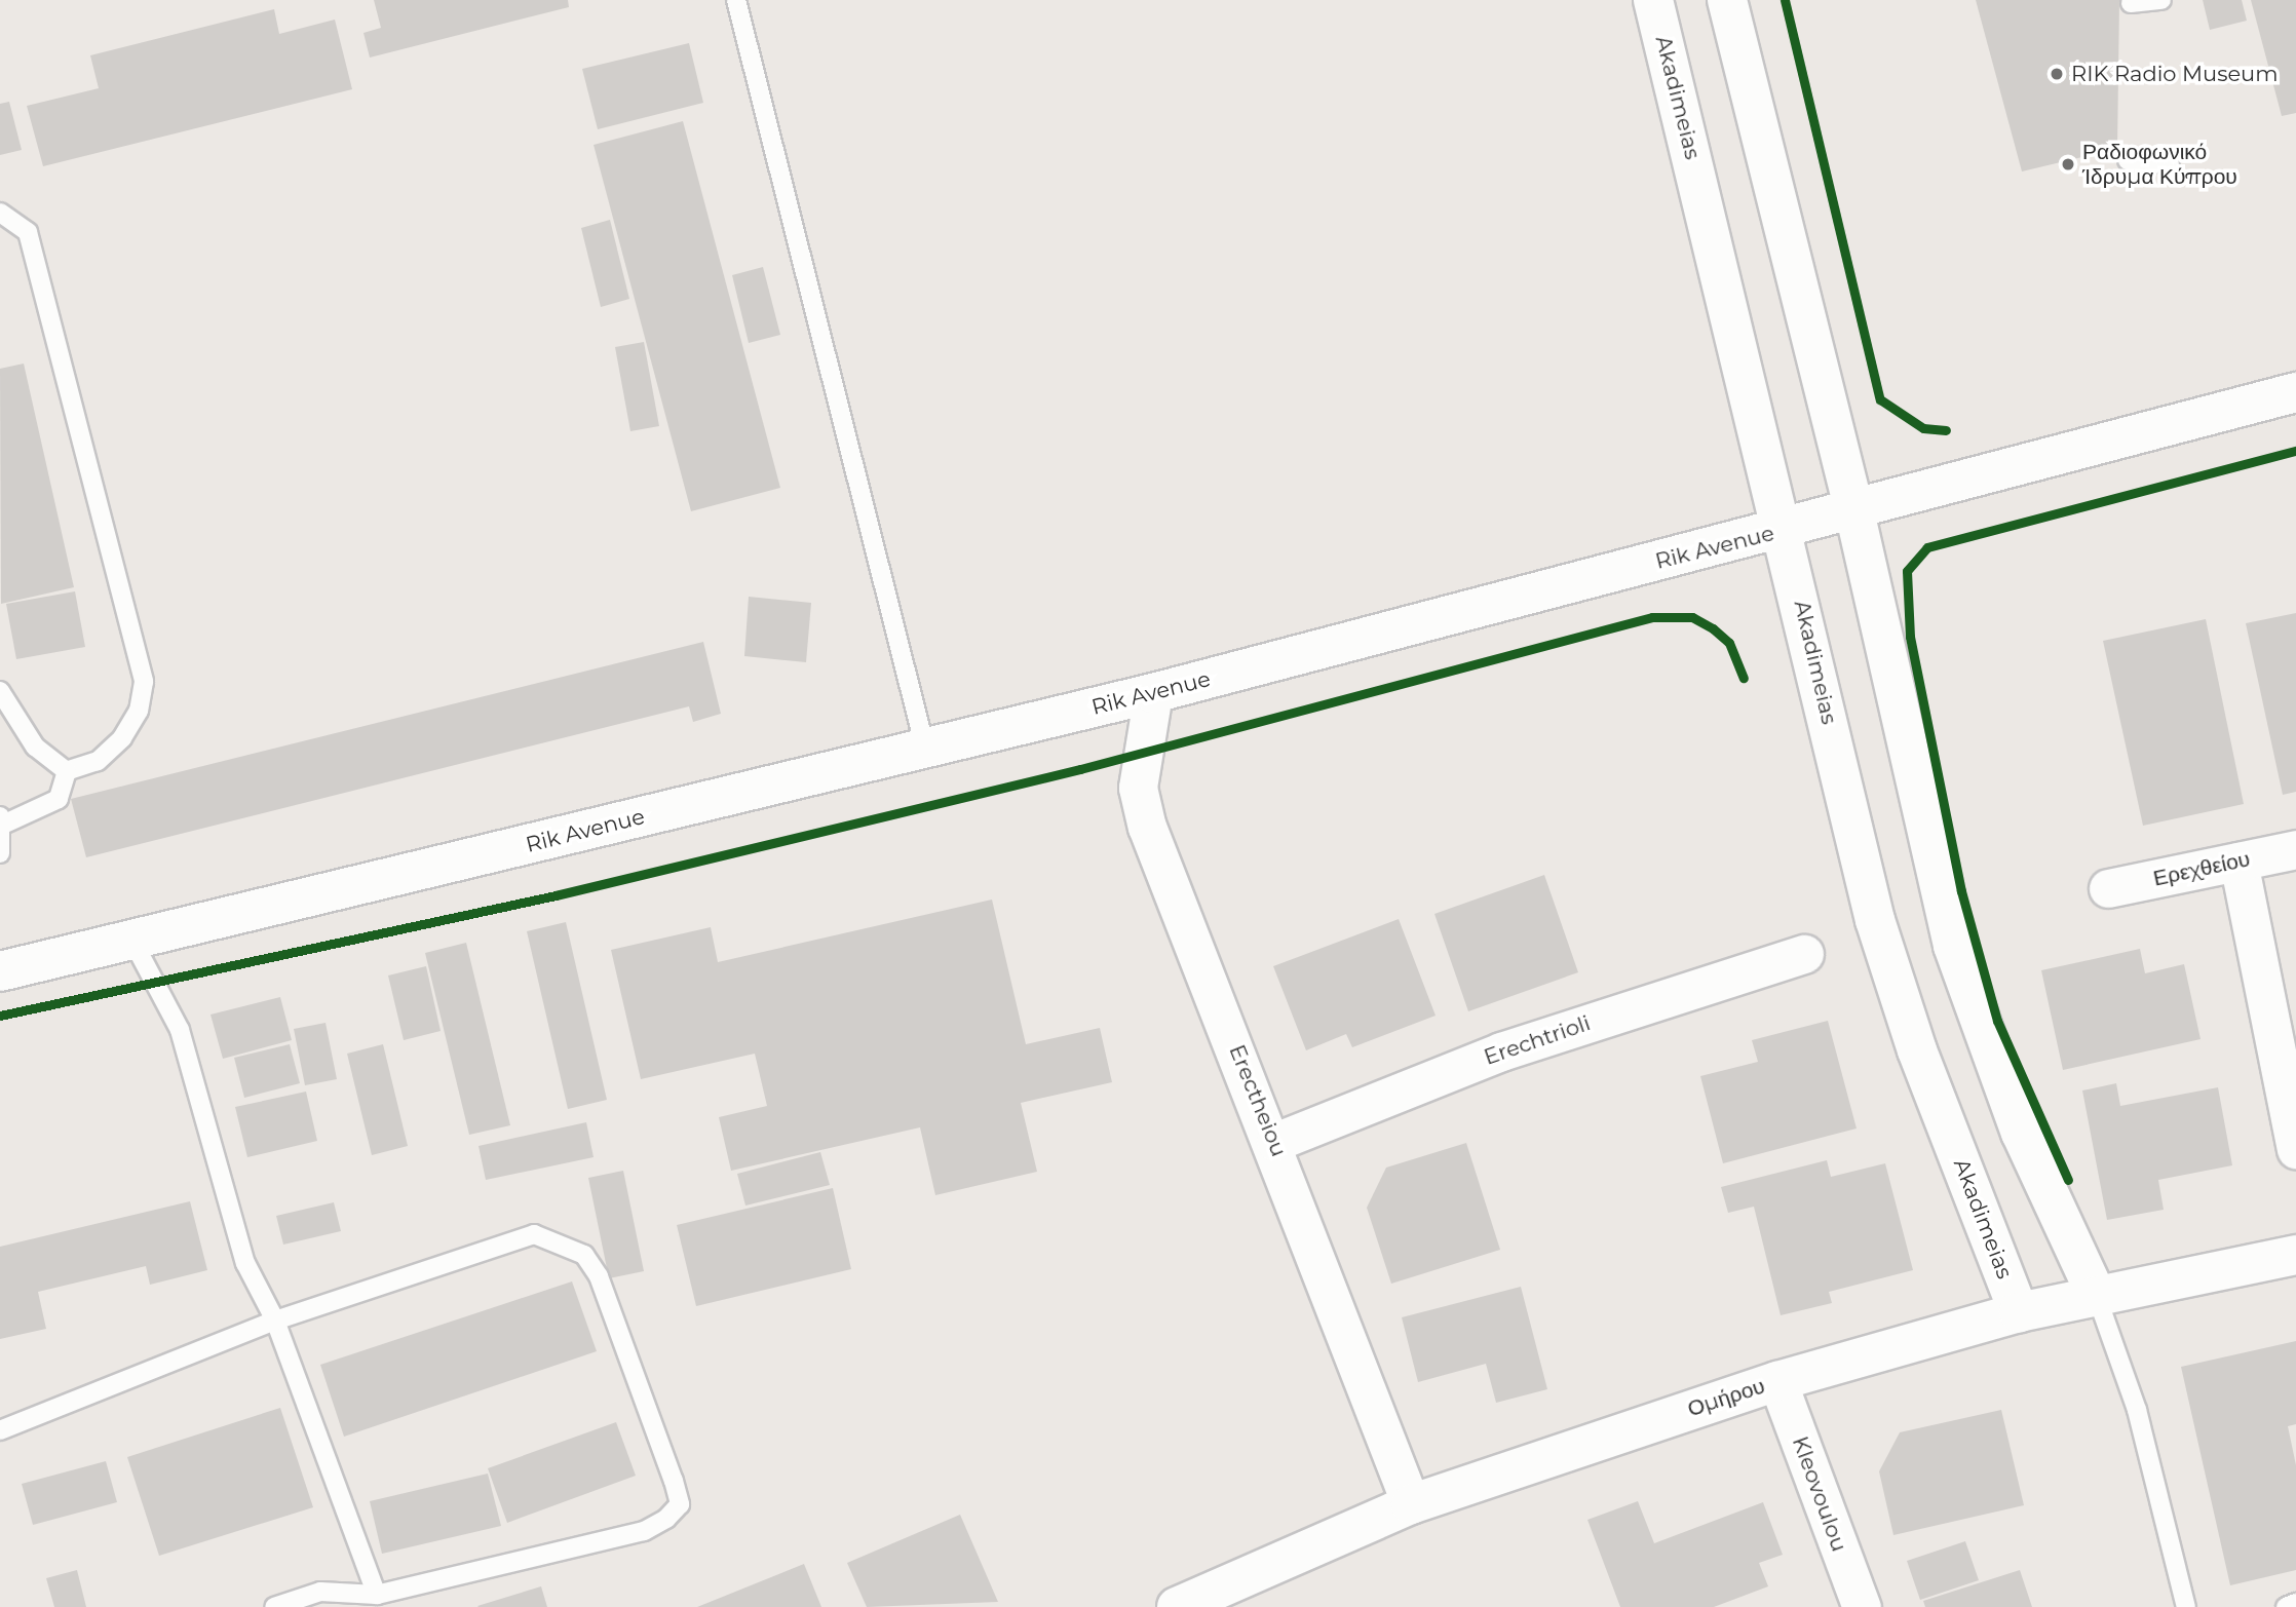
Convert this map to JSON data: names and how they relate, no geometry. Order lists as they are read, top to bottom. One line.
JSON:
{"streets":{"main road":["Akadimeias","Rik Avenue","Ομήρου"],"street":["Ερεχθείου","Erechtrioli","Erectheiou","Kleovoulou"]},"crossings":[["Akadimeias","Rik Avenue"],["Akadimeias","Ομήρου"],["Rik Avenue","Erectheiou"],["Erechtrioli","Erectheiou"],["Erectheiou","Ομήρου"],["Ομήρου","Kleovoulou"]],"places":["RIK Radio Museum","Ραδιοφωνικό Ίδρυμα Κύπρου"]}
